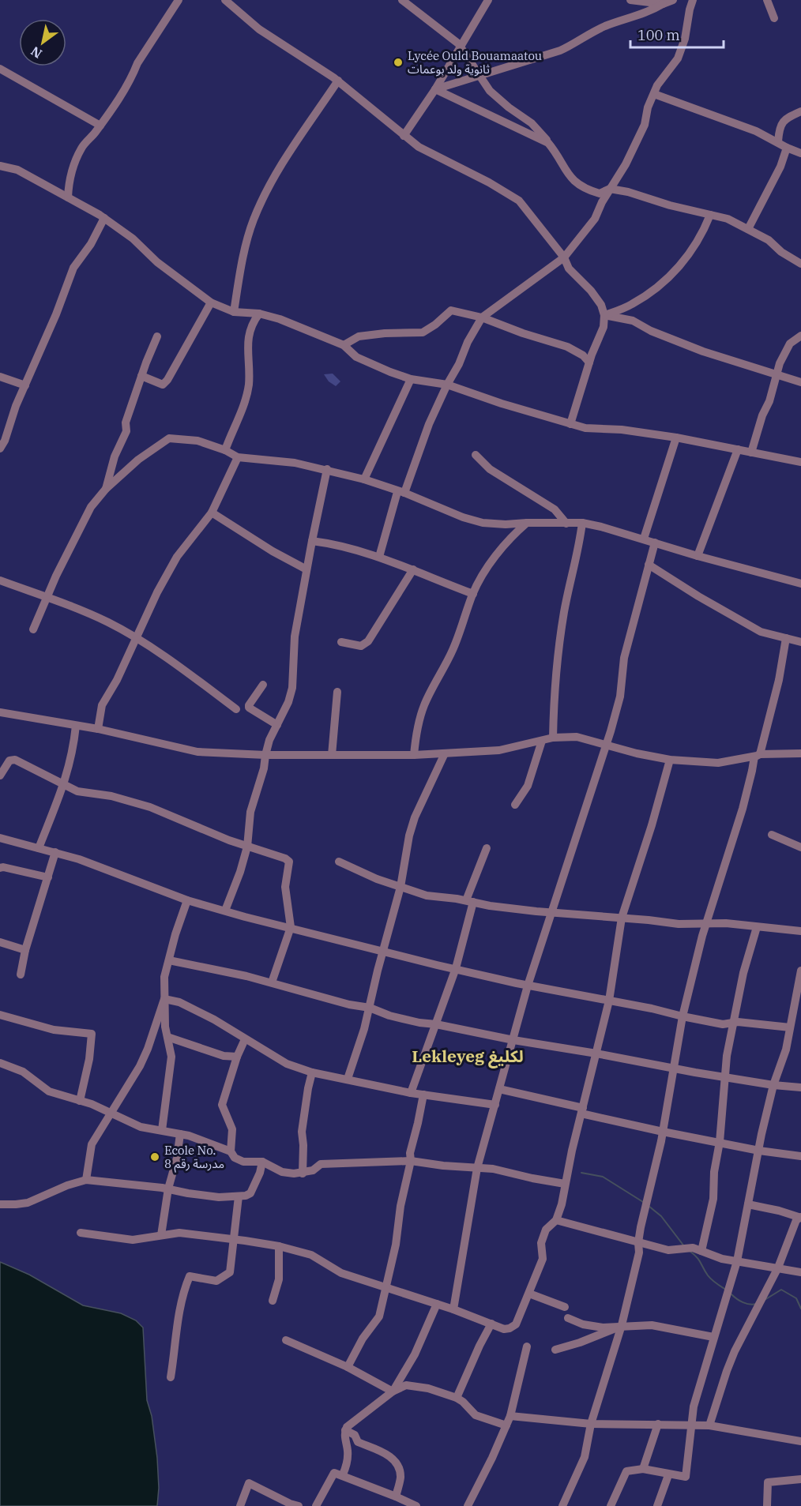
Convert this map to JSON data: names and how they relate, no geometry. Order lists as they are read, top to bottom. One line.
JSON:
{"districts":["Lekleyeg لكليغ"],"places":["Lycée Ould Bouamaatou ثانوية ولد بوعمات","Ecole No. 8 مدرسة رقم"],"scale_bar":"100 m","north":"bottom left"}
